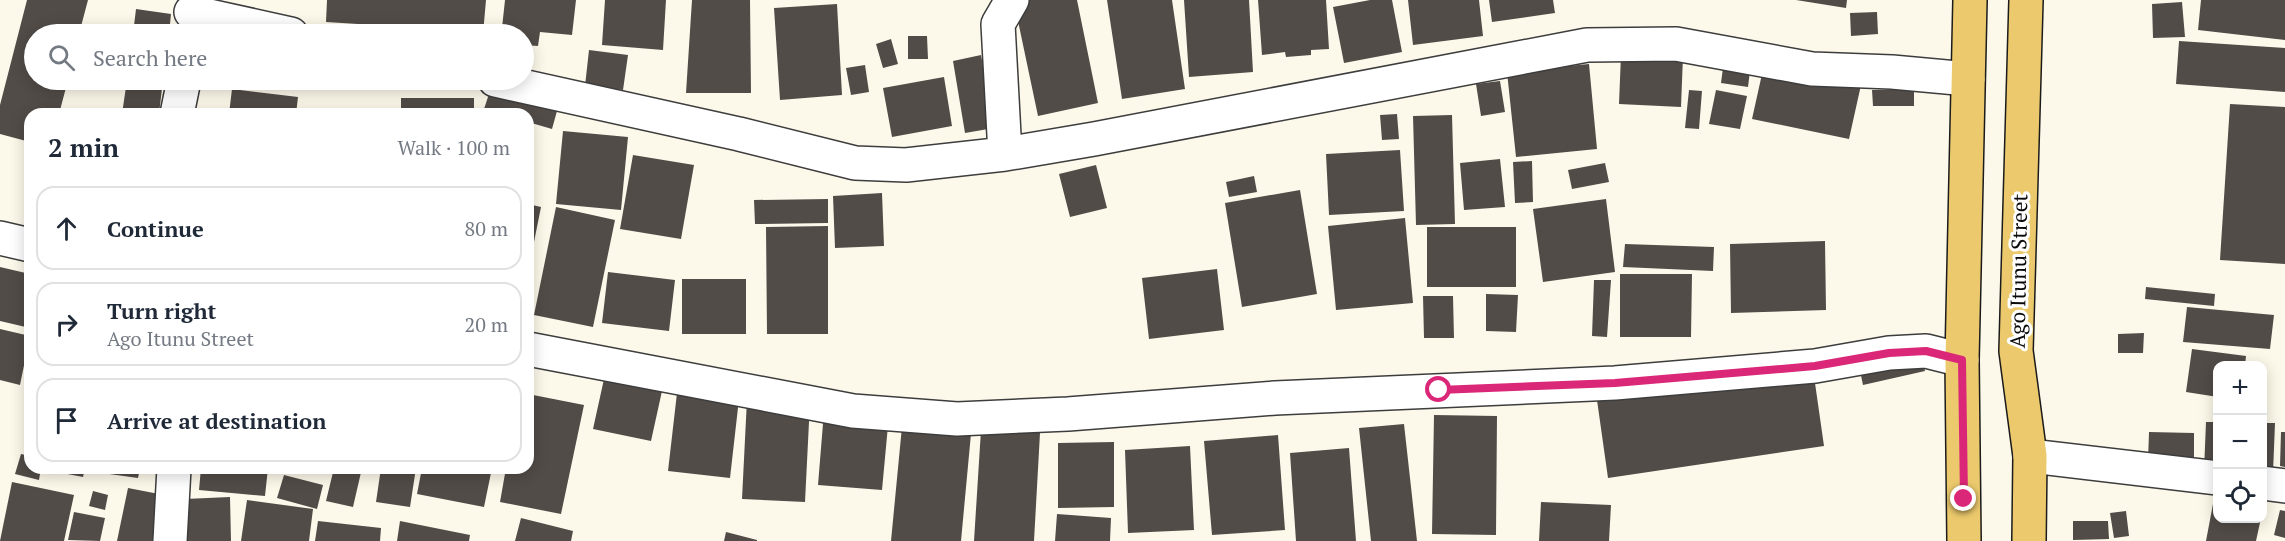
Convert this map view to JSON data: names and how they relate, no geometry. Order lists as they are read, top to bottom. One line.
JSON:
{"streets":{"main road":["Ago Itunu Street"]},"page":{"search":"Search here","heading":["2 min","Walk · 100 m"],"list":[["Continue","80 m"],["Turn right","Ago Itunu Street","20 m"],"Arrive at destination"],"map_buttons":["+","−"]}}
